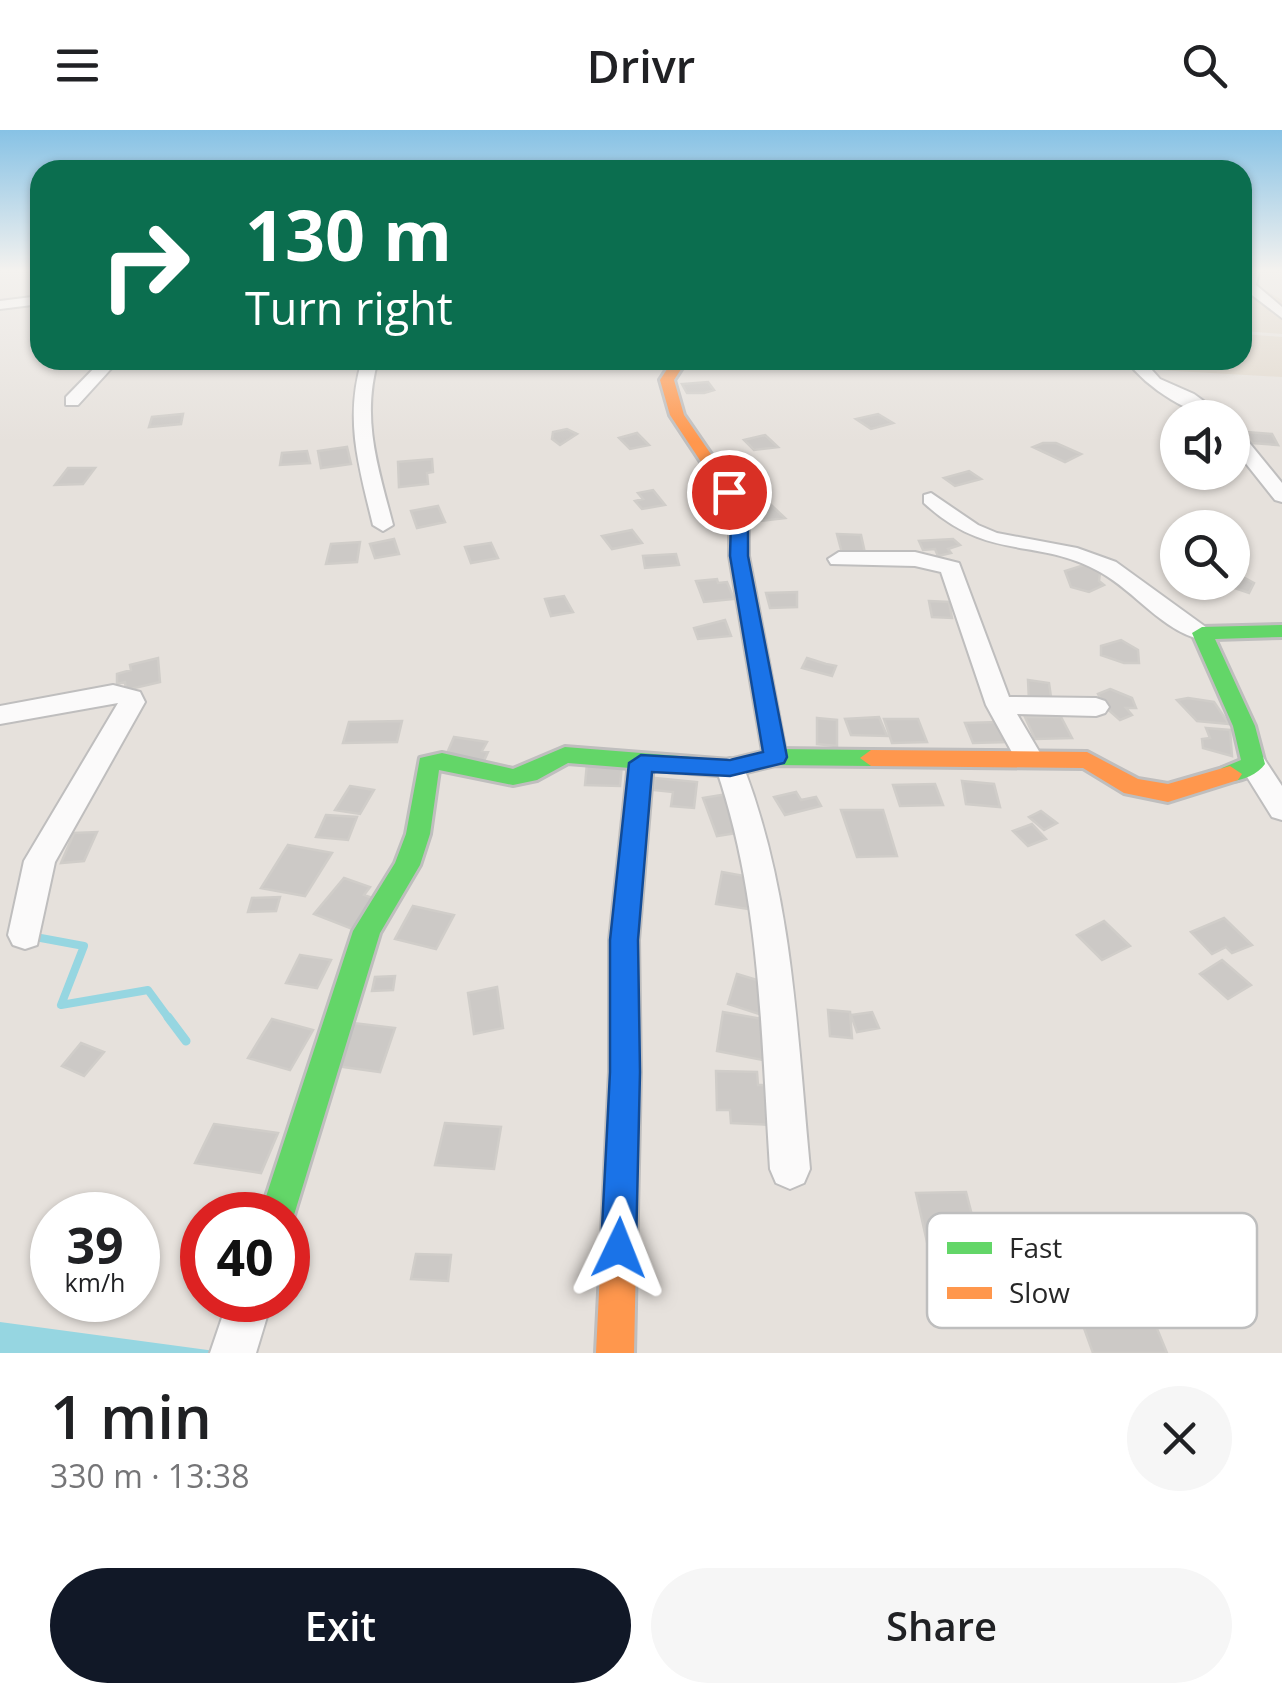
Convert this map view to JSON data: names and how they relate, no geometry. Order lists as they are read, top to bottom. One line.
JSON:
{"legend":["Fast","Slow"],"page":{"header":"Drivr","turn":["130 m","Turn right"],"speed":"39 km/h","limit":"40","heading":["1 min","330 m · 13:38"],"buttons":["Exit","Share"]}}
